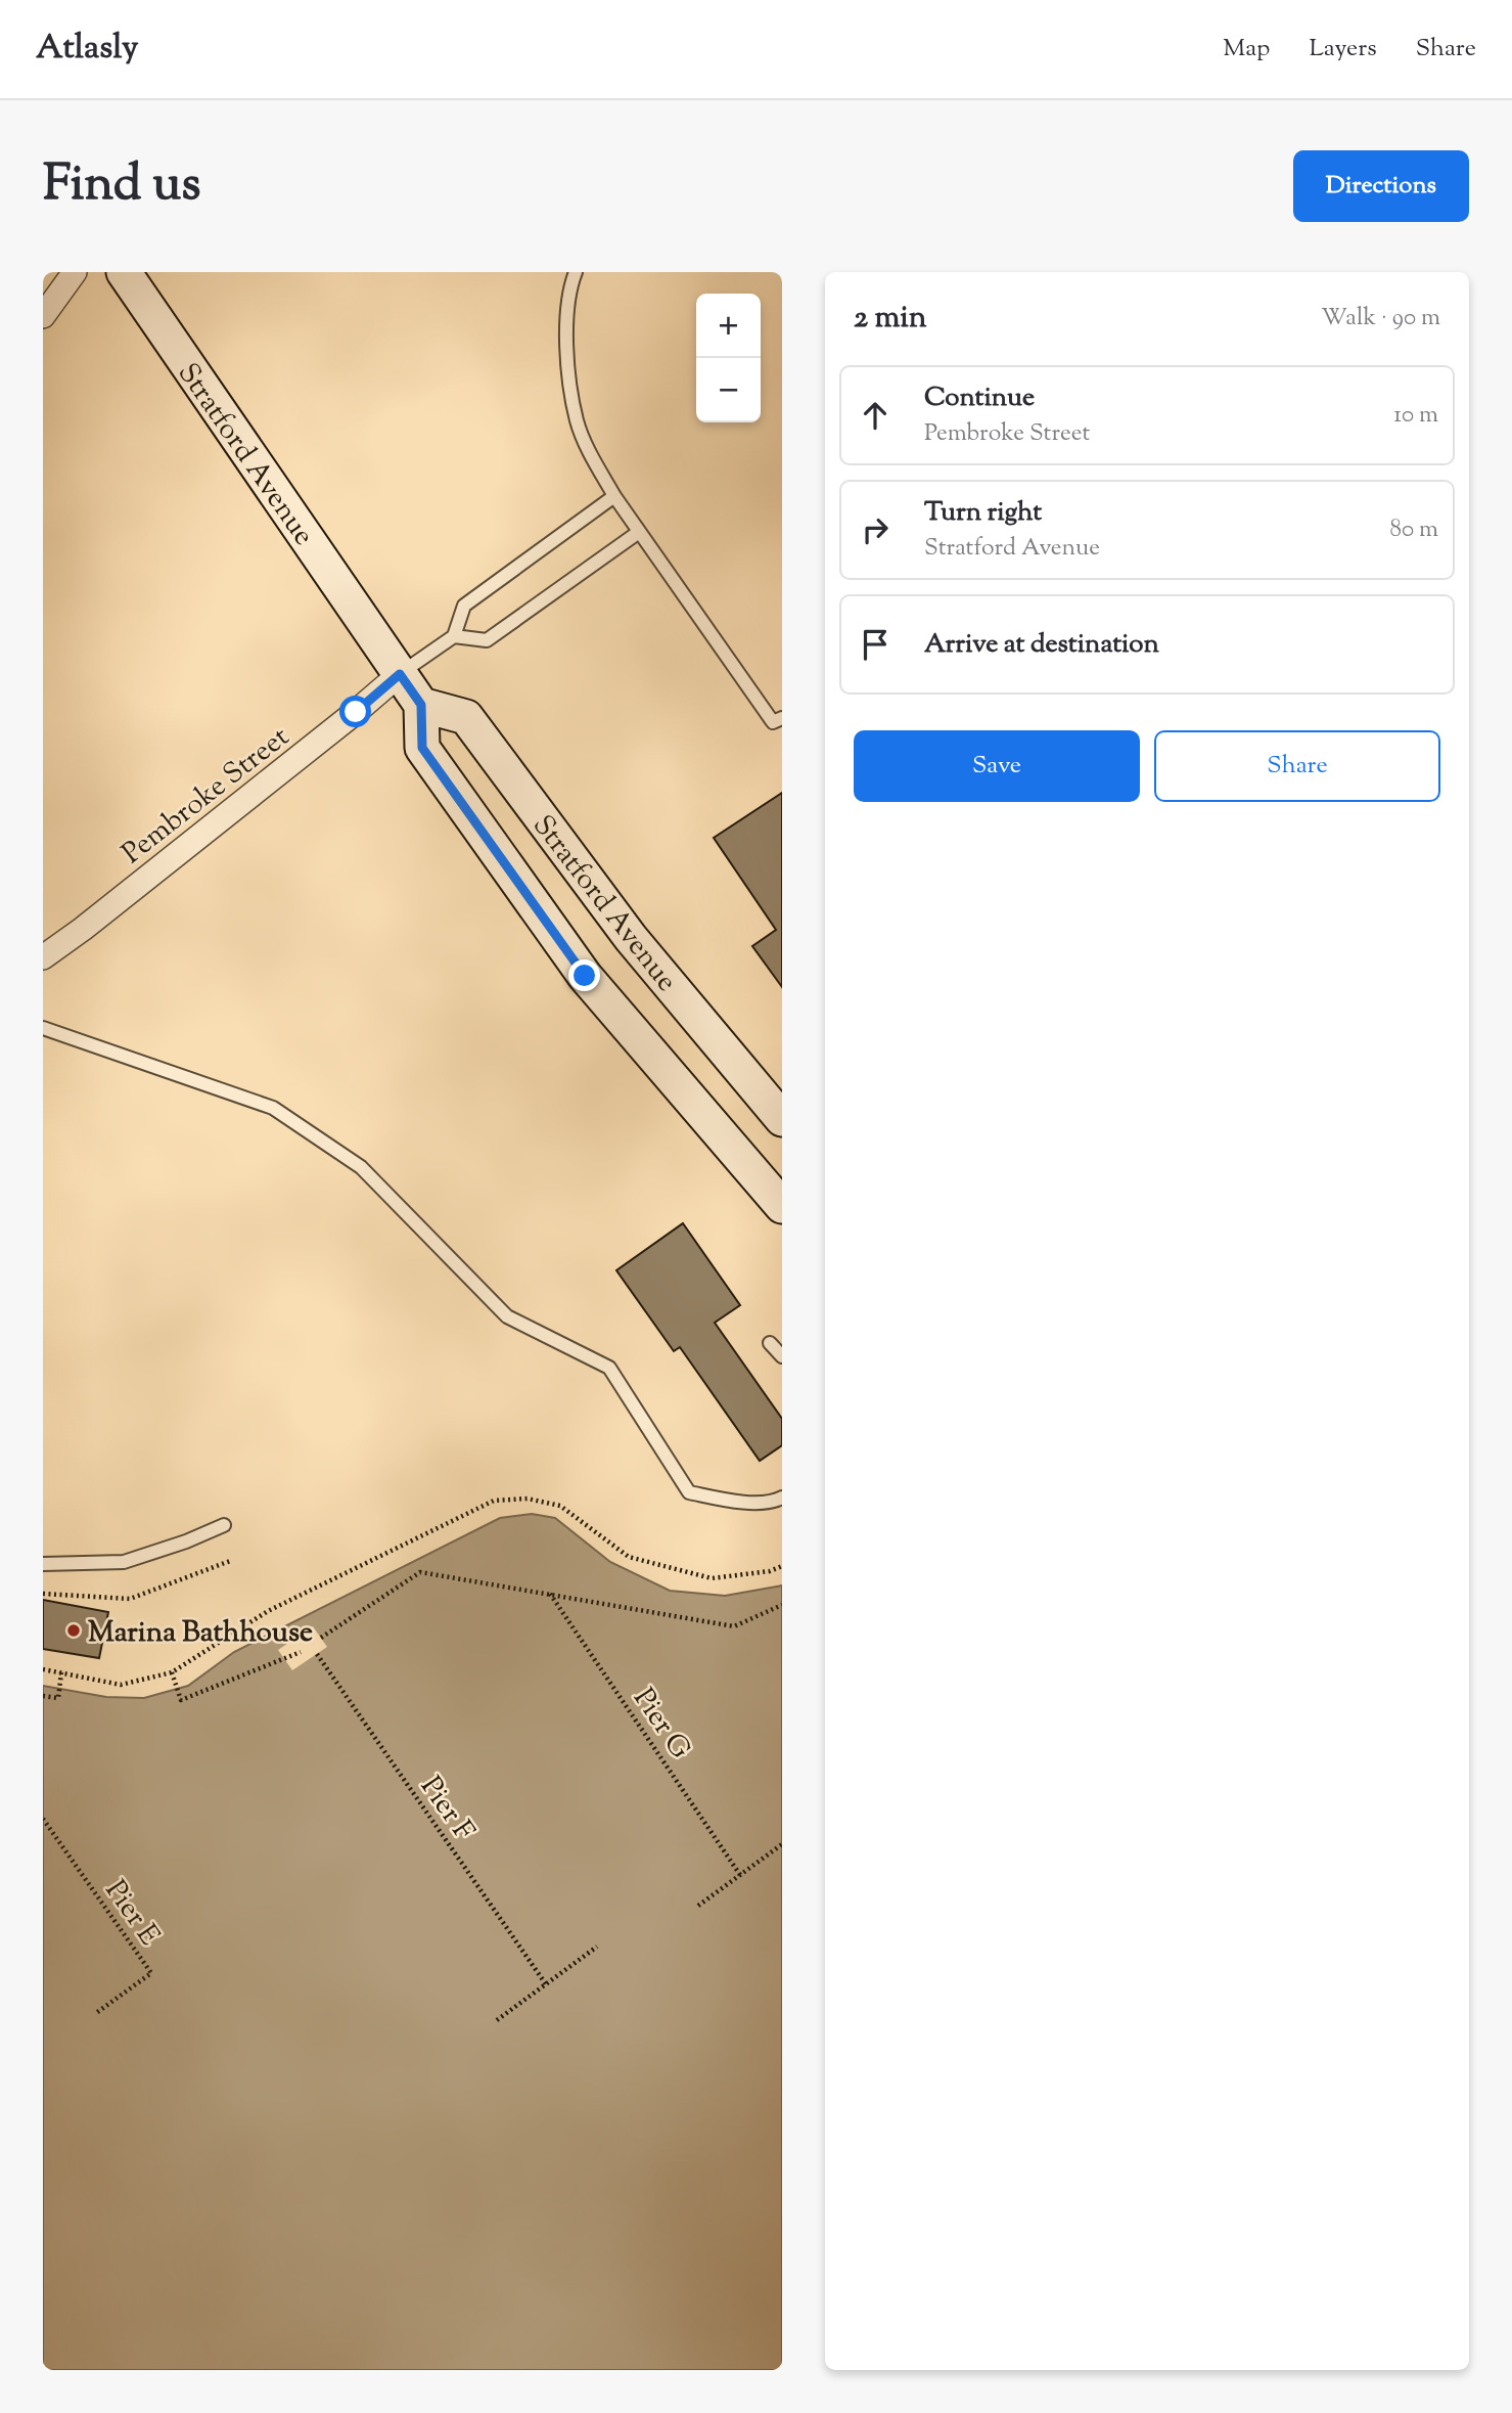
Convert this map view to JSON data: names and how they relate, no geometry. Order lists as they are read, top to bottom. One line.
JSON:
{"streets":{"main road":["Stratford Avenue"],"street":["Pembroke Street"],"path":["Pier G","Pier F","Pier E"]},"crossings":[["Stratford Avenue","Pembroke Street"]],"places":["Marina Bathhouse"],"page":{"header":"Atlasly","nav":["Map","Layers","Share"],"title":"Find us","buttons":["Directions",["Save","Share"]],"heading":["2 min","Walk · 90 m"],"map_buttons":["+","−"],"list":[["Continue","Pembroke Street","10 m"],["Turn right","Stratford Avenue","80 m"],"Arrive at destination"]}}
